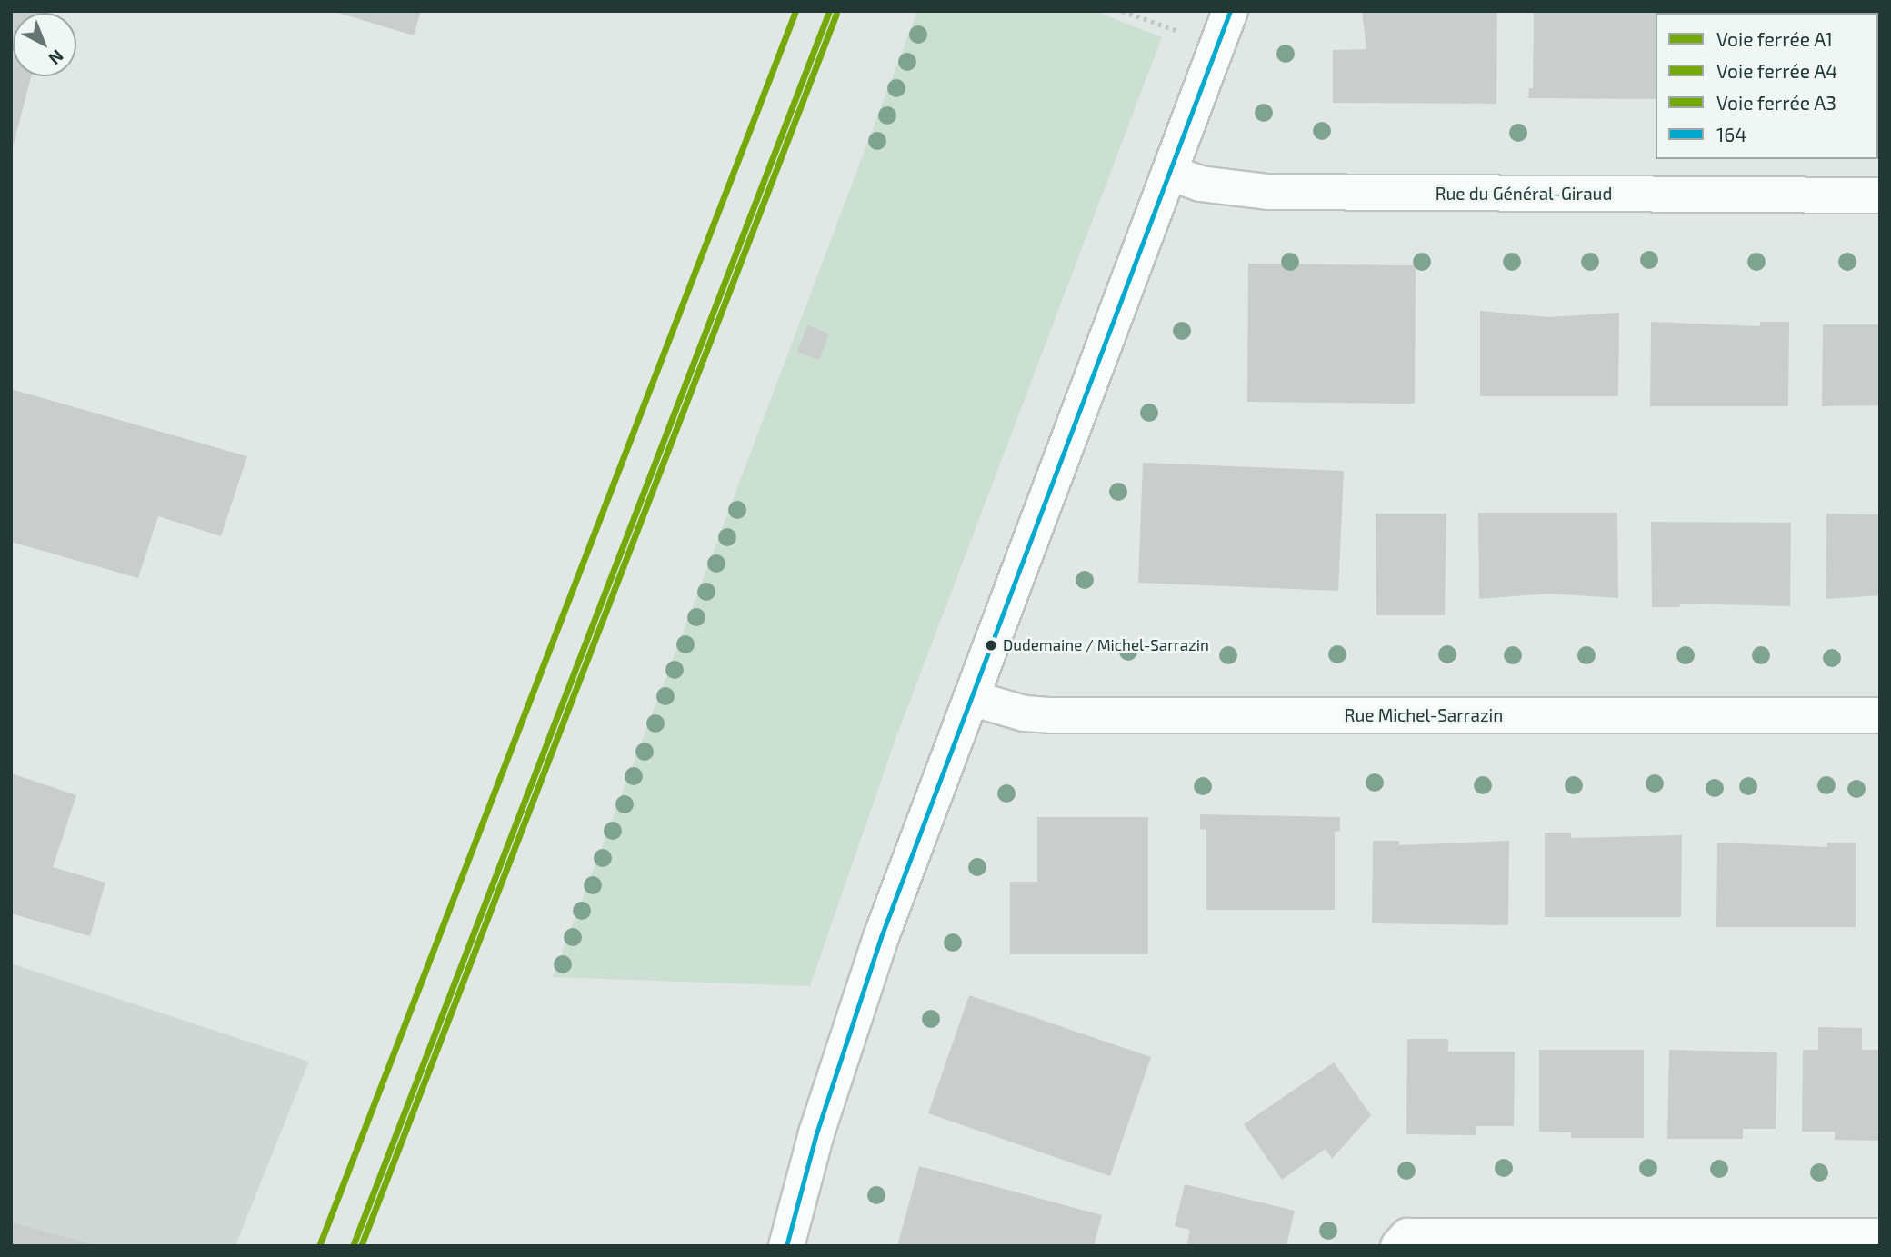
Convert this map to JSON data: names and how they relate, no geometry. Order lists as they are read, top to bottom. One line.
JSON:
{"streets":{"street":["Rue du Général-Giraud","Rue Michel-Sarrazin"]},"places":["Dudemaine / Michel-Sarrazin"],"lines":["rail line A1","rail line A4","transit line 164","rail line A3"],"legend":["Voie ferrée A1","Voie ferrée A4","Voie ferrée A3","164"],"north":"bottom right"}
